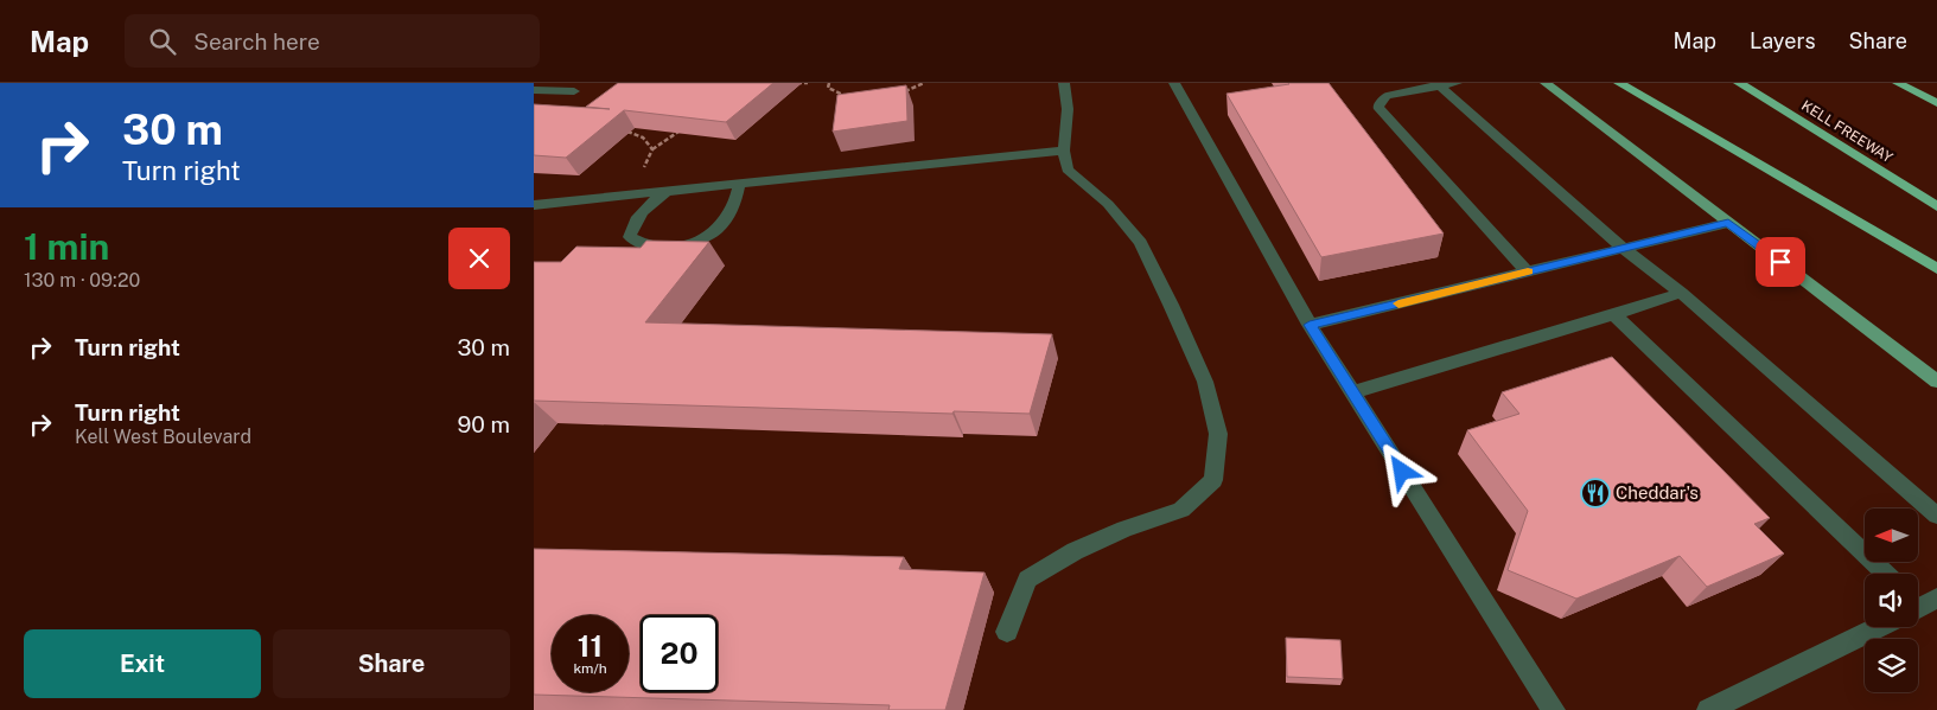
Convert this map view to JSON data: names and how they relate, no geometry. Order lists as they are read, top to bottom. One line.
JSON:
{"streets":{"highway":["KELL FREEWAY"]},"places":{"restaurant":["Cheddar's"]},"north":"left","page":{"header":"Map","search":"Search here","nav":["Map","Layers","Share"],"turn":["30 m","Turn right"],"heading":["1 min","130 m · 09:20"],"list":[{"name":"Turn right","value":"30 m"},{"name":"Turn right","note":"Kell West Boulevard","value":"90 m"}],"speed":"11 km/h","limit":"20","buttons":["Exit","Share"]}}
